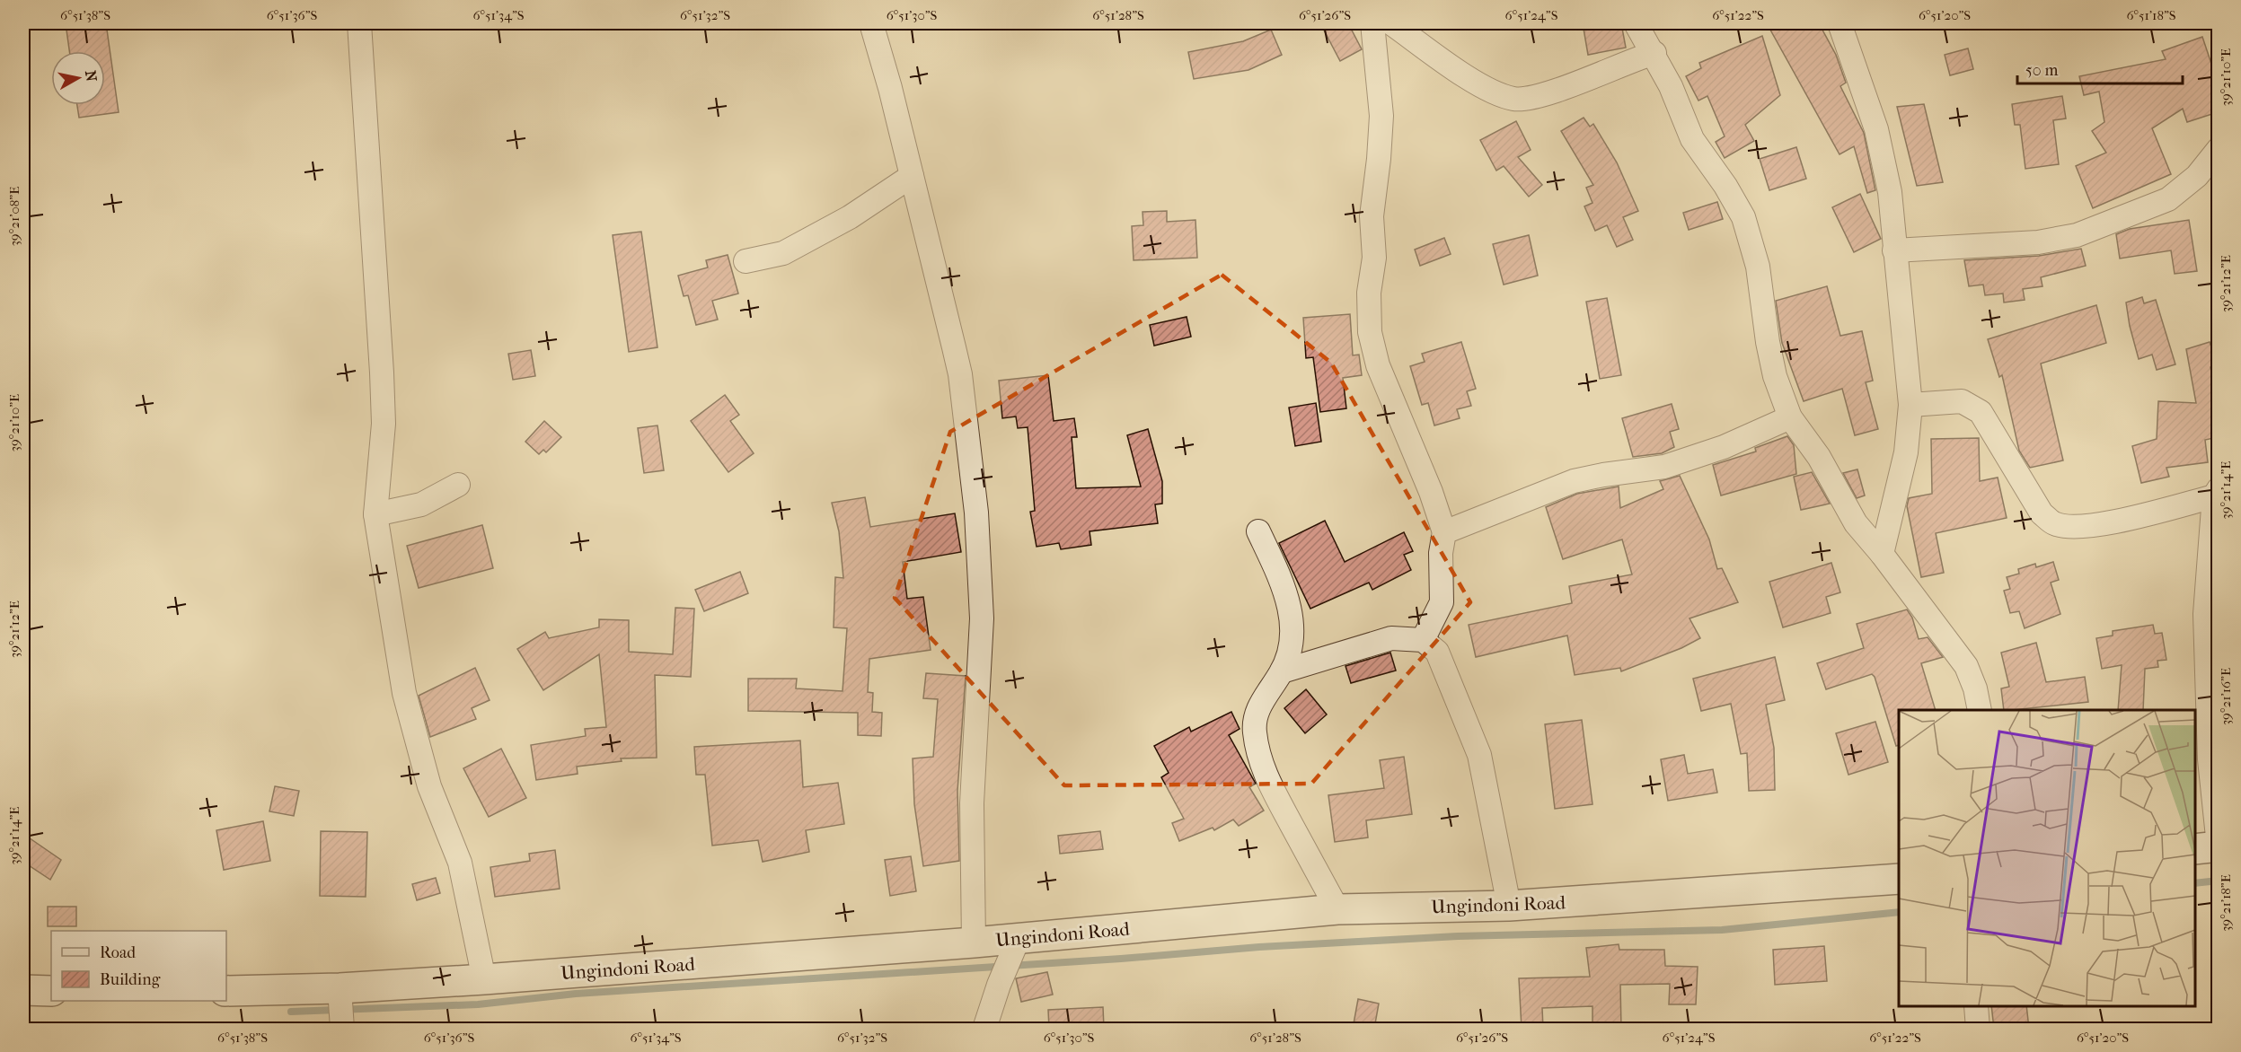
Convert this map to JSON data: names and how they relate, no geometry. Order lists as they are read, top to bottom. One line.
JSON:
{"streets":{"main road":["Ungindoni Road"]},"legend":["Road","Building"],"scale_bar":"50 m","north":"right","coordinates":["6°51'38\"S","6°51'36\"S","6°51'34\"S","6°51'32\"S","6°51'30\"S","6°51'28\"S","6°51'26\"S","6°51'24\"S","6°51'22\"S","6°51'20\"S","6°51'18\"S","39°21'10\"E","39°21'08\"E","39°21'12\"E","39°21'14\"E","39°21'16\"E","39°21'18\"E"]}
